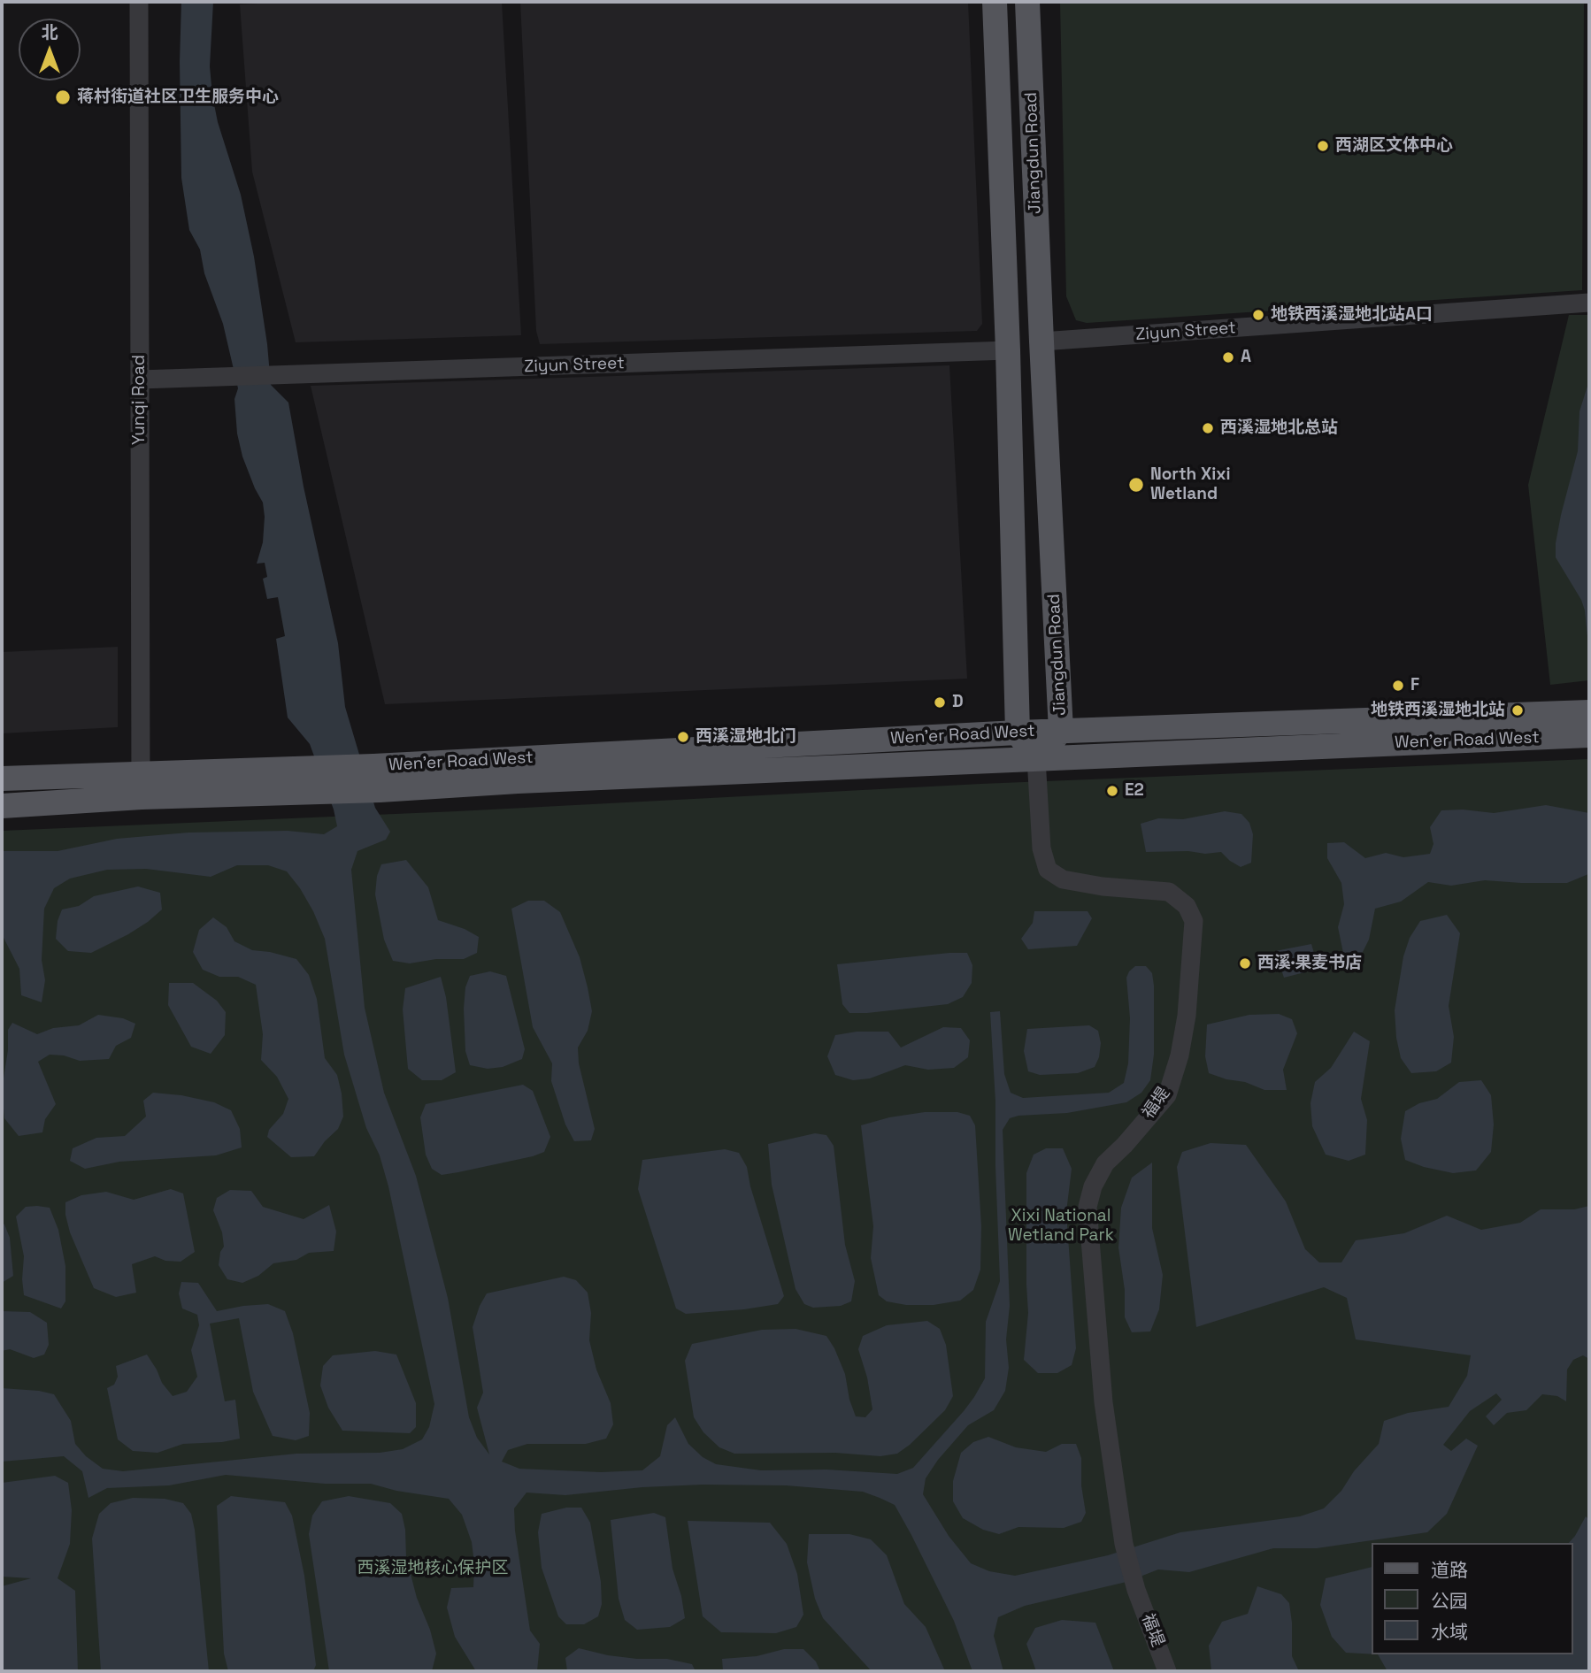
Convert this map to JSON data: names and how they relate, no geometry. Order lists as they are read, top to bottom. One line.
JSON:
{"streets":{"main road":["Jiangdun Road","Wen'er Road West"],"street":["Ziyun Street","Yunqi Road","福堤"]},"crossings":[["Jiangdun Road","Ziyun Street"],["Jiangdun Road","Wen'er Road West"],["Jiangdun Road","福堤"],["Ziyun Street","Yunqi Road"],["Wen'er Road West","福堤"]],"parks":["Xixi National Wetland Park","西溪湿地核心保护区"],"places":["蒋村街道社区卫生服务中心","西湖区文体中心","地铁西溪湿地北站A口","A","西溪湿地北总站","North Xixi Wetland","F","D","地铁西溪湿地北站","西溪湿地北门","E2","西溪·果麦书店"],"legend":["道路","公园","水域"],"north":"top"}
